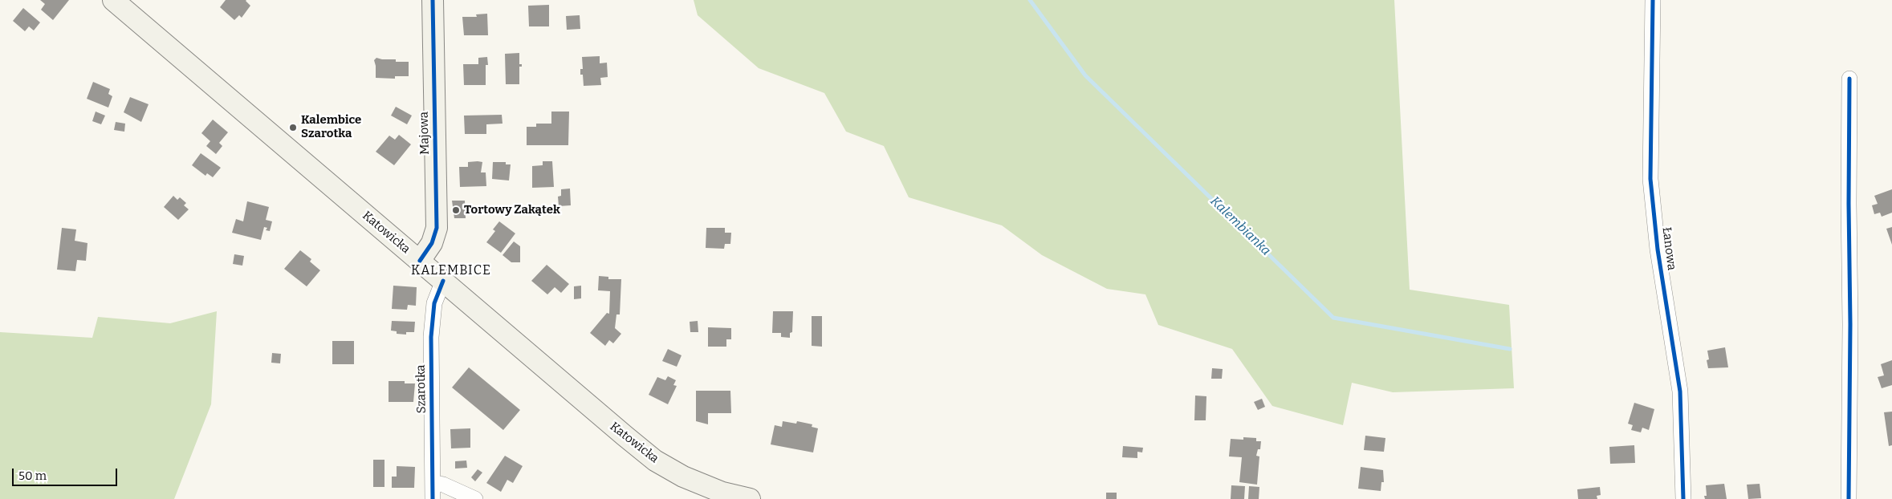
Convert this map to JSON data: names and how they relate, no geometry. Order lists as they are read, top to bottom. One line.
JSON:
{"streets":{"main road":["Majowa","Katowicka"],"street":["Łanowa","Szarotka"]},"crossings":[["Majowa","Katowicka"],["Katowicka","Szarotka"]],"districts":["KALEMBICE"],"water":["Kalembianka"],"places":["Kalembice Szarotka","Tortowy Zakątek"],"scale_bar":"50 m"}
